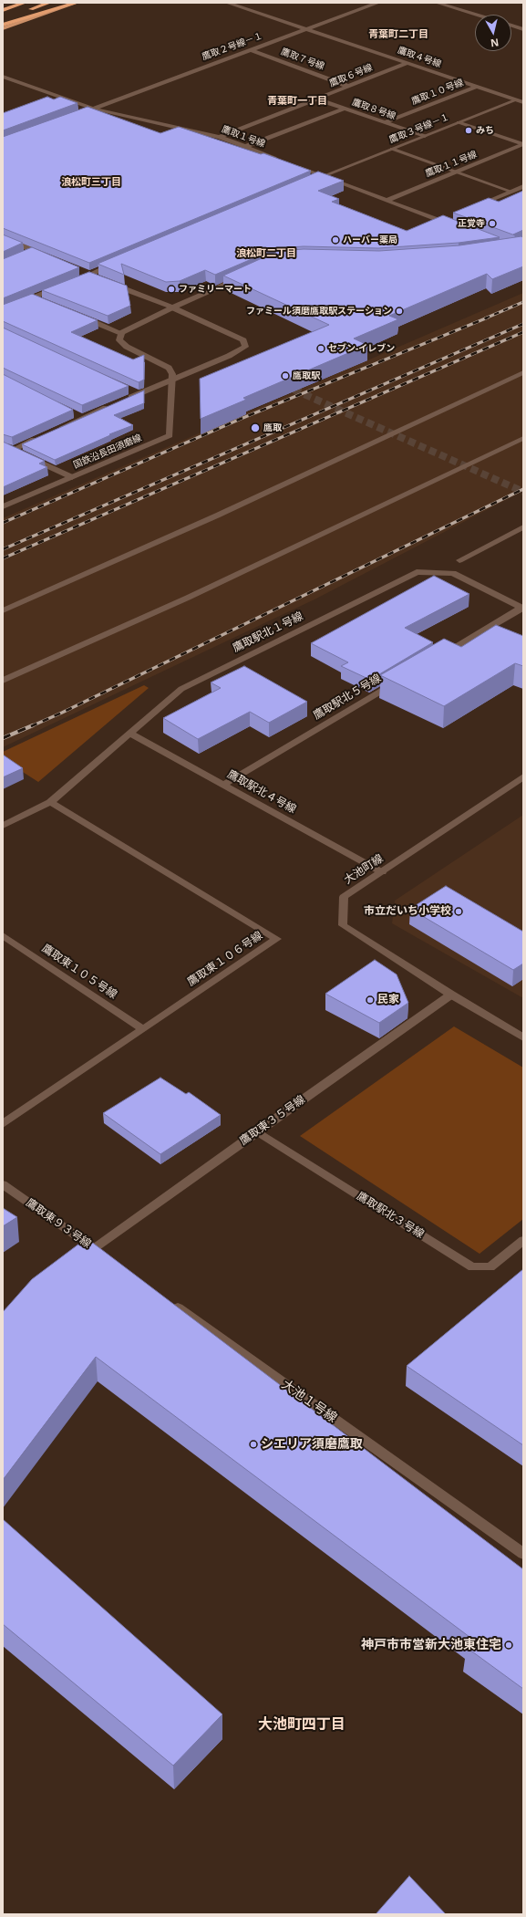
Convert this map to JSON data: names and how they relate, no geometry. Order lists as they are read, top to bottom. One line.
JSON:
{"streets":{"street":["鷹取２号線－１","鷹取４号線","鷹取７号線","鷹取６号線","鷹取１０号線","鷹取８号線","鷹取３号線－１","鷹取１号線","鷹取１１号線","国鉄沿長田須磨線","鷹取駅北１号線","鷹取駅北５号線","鷹取駅北４号線","大池町線","鷹取東１０６号線","鷹取東１０５号線","鷹取東３５号線","鷹取駅北３号線","鷹取東９３号線","大池１号線"]},"crossings":[["鷹取２号線－１","鷹取４号線"],["鷹取２号線－１","鷹取７号線"],["鷹取２号線－１","鷹取１号線"],["鷹取４号線","鷹取６号線"],["鷹取４号線","鷹取１０号線"],["鷹取４号線","鷹取３号線－１"],["鷹取７号線","鷹取６号線"],["鷹取６号線","鷹取８号線"],["鷹取６号線","鷹取１号線"],["鷹取１０号線","鷹取８号線"],["鷹取８号線","鷹取３号線－１"],["鷹取駅北１号線","鷹取駅北４号線"],["鷹取駅北１号線","鷹取東１０６号線"],["鷹取駅北５号線","鷹取駅北４号線"],["鷹取駅北４号線","大池町線"],["大池町線","鷹取東３５号線"],["鷹取東１０６号線","鷹取東１０５号線"],["鷹取東３５号線","鷹取駅北３号線"],["鷹取東３５号線","鷹取東９３号線"]],"districts":["青葉町二丁目","青葉町一丁目","浪松町三丁目","浪松町二丁目","大池町四丁目"],"places":["みち","正覚寺","ハーバー薬局","ファミリーマート","ファミール須磨鷹取駅ステーション","セブン-イレブン","鷹取駅","鷹取","市立だいち小学校","民家","シエリア須磨鷹取","神戸市市営新大池東住宅"],"north":"bottom"}
